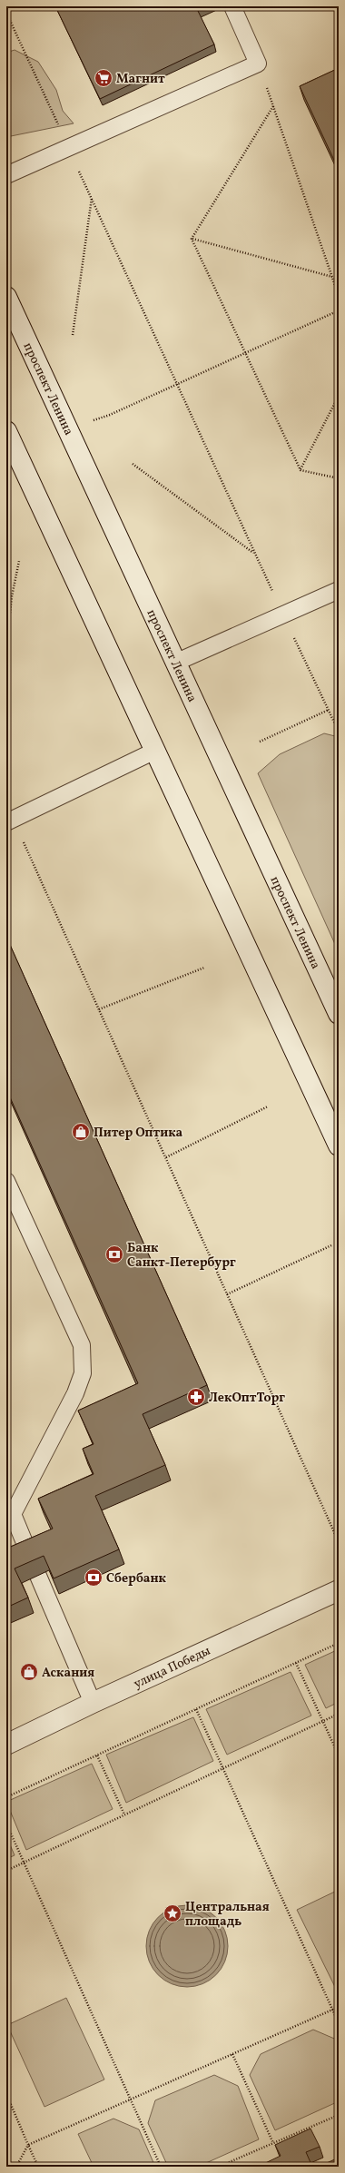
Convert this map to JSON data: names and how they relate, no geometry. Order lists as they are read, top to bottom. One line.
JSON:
{"streets":{"main road":["проспект Ленина","улица Победы"]},"places":{"supermarket":["Магнит"],"shop":["Питер Оптика","Аскания"],"bank":["Банк Санкт-Петербург","Сбербанк"],"pharmacy":["ЛекОптТорг"],"place":["Центральная площадь"]}}
